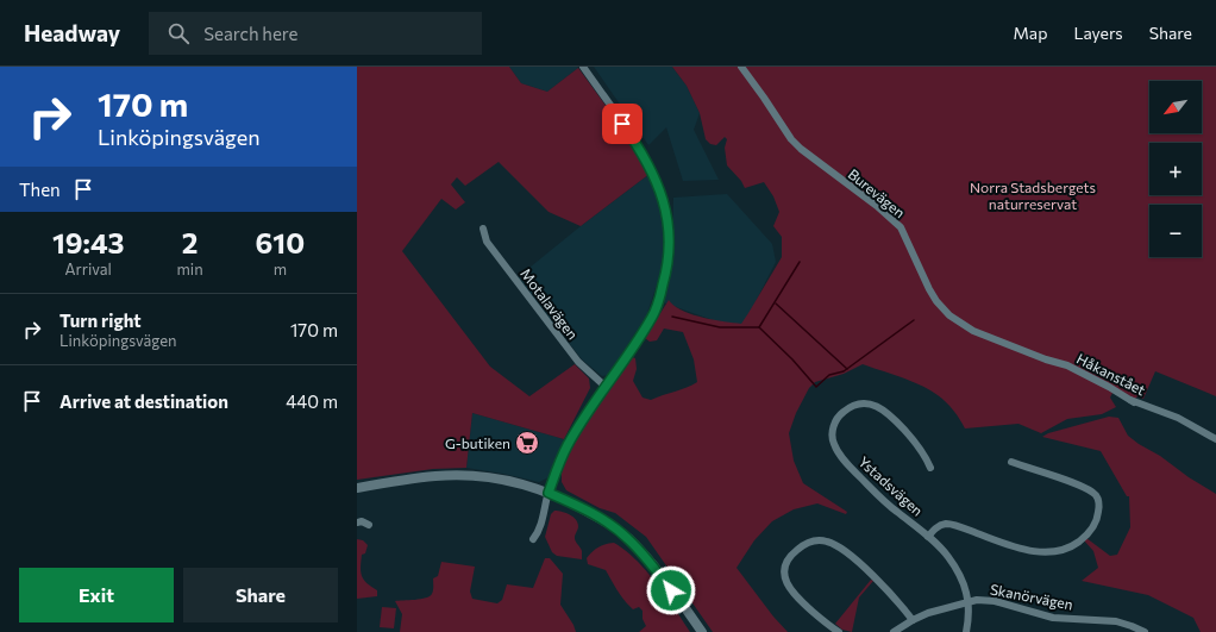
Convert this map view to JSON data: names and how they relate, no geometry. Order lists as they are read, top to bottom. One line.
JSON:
{"streets":{"street":["Burevägen","Motalavägen","Håkanstået","Ystadsvägen","Skanörvägen"]},"crossings":[["Burevägen","Håkanstået"],["Ystadsvägen","Skanörvägen"]],"parks":["Norra Stadsbergets naturreservat"],"places":{"supermarket":["G-butiken"]},"north":"bottom left","page":{"header":"Headway","search":"Search here","nav":["Map","Layers","Share"],"turn":["170 m","Linköpingsvägen"],"map_buttons":["+","−"],"then":"Then","eta":["19:43","Arrival","2","min","610","m"],"list":[{"name":"Turn right","note":"Linköpingsvägen","value":"170 m"},{"name":"Arrive at destination","value":"440 m"}],"buttons":["Exit","Share"]}}
